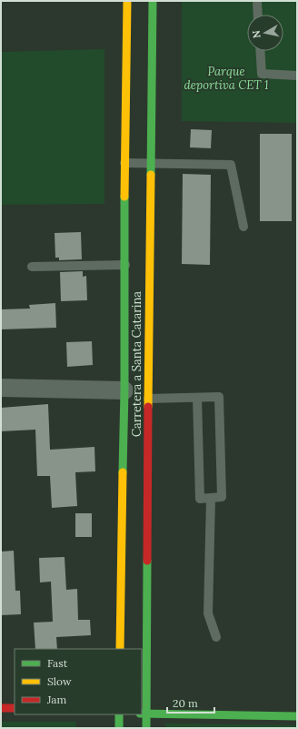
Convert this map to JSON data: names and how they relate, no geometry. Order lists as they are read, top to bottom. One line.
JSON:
{"streets":{"main road":["Carretera a Santa Catarina"]},"parks":["Parque deportiva CET 1"],"legend":["Fast","Slow","Jam"],"scale_bar":"20 m","north":"left"}
